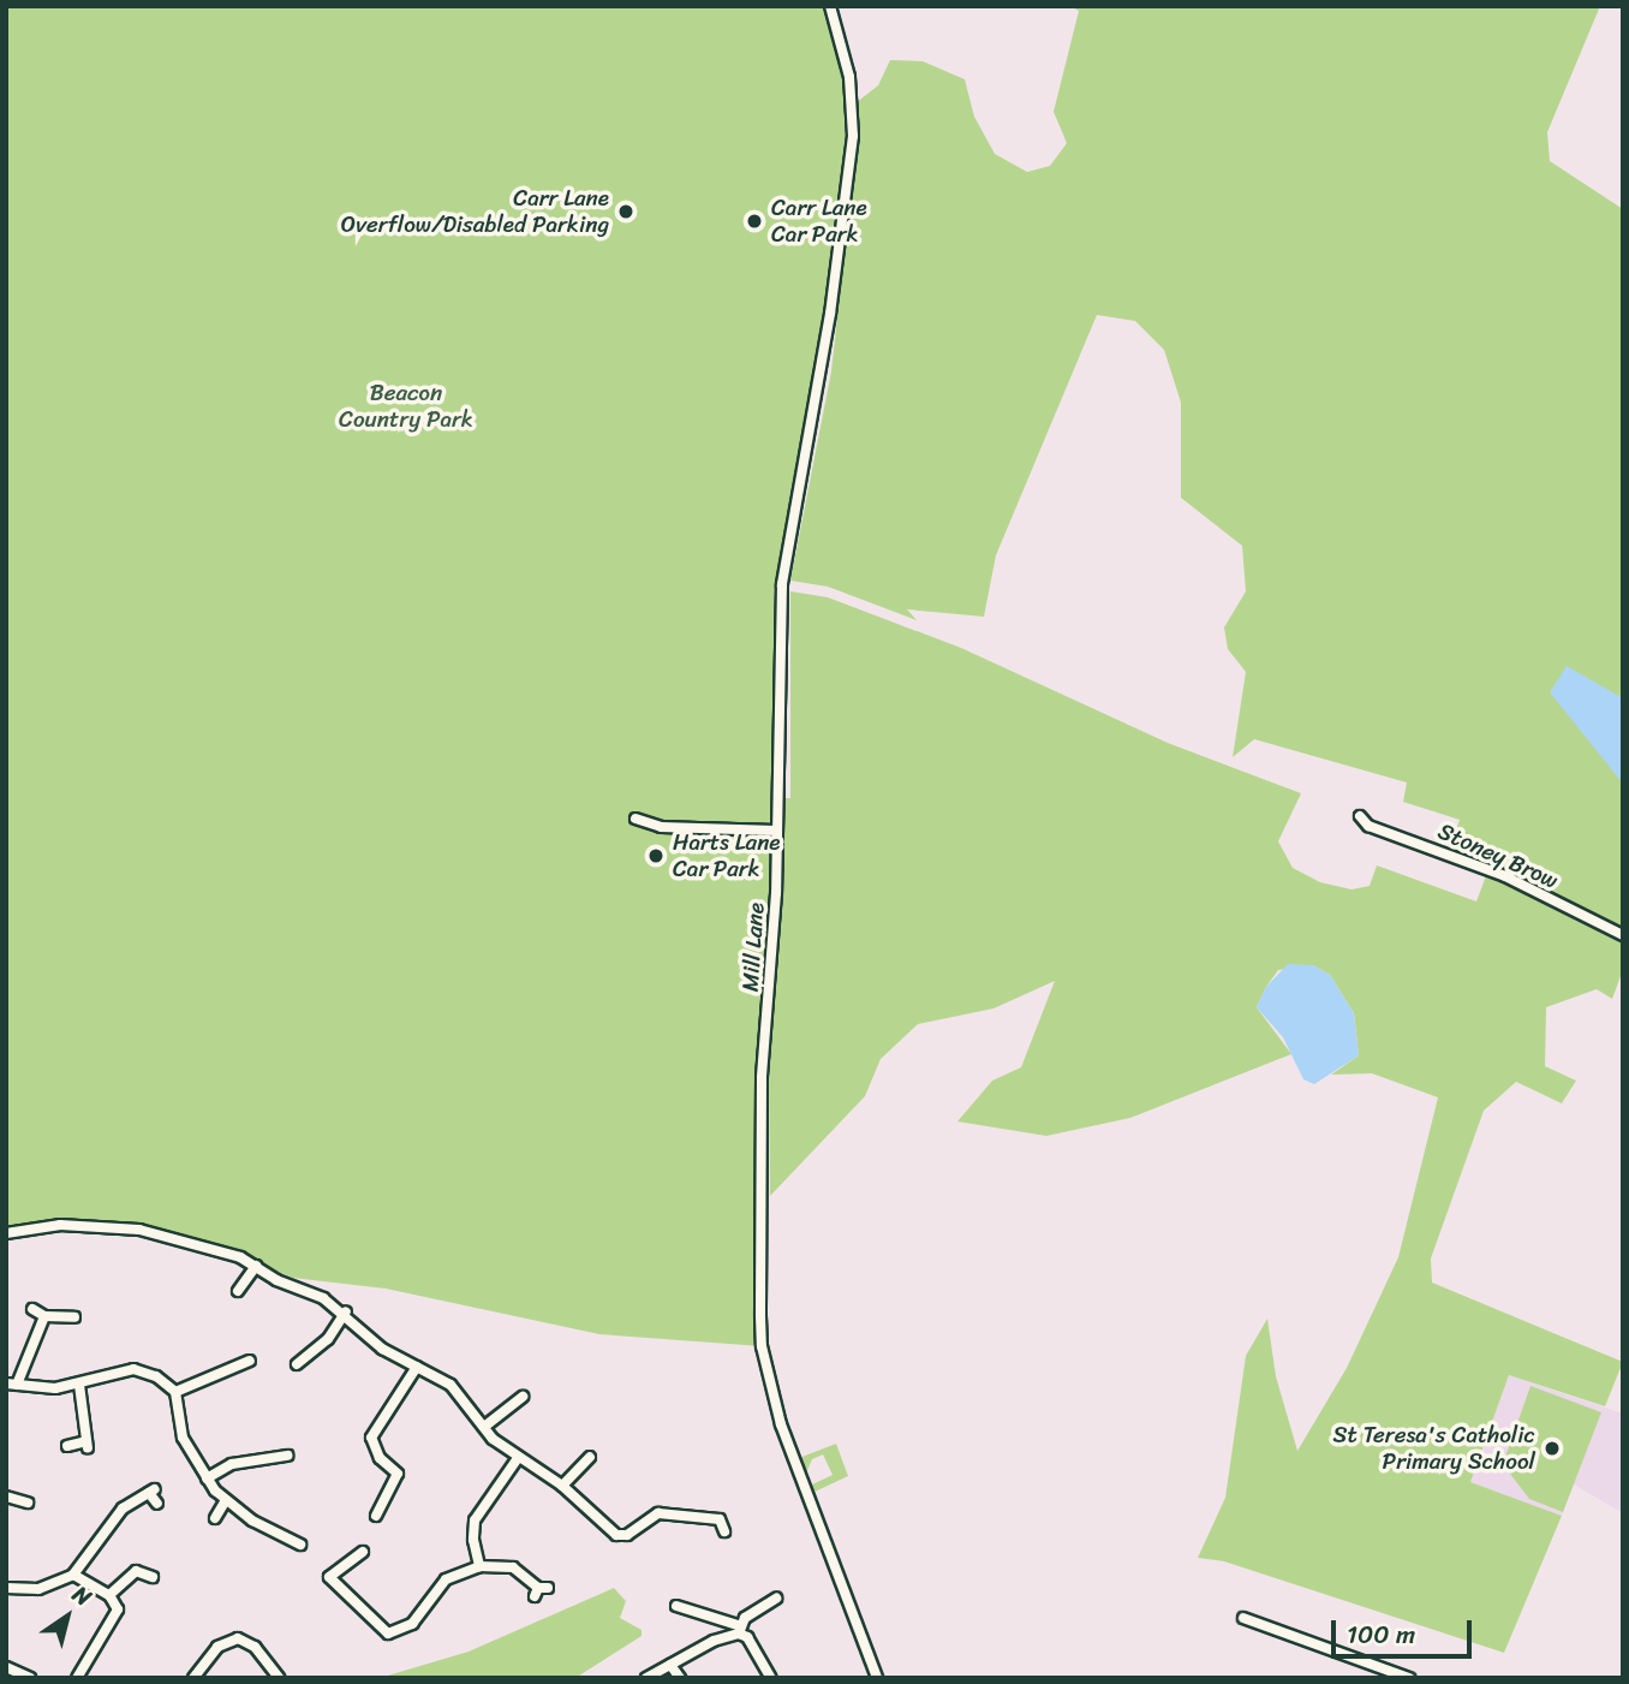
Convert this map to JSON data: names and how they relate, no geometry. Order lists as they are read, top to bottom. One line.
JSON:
{"streets":{"street":["Stoney Brow","Mill Lane"]},"parks":["Beacon Country Park"],"places":["Carr Lane Overflow/Disabled Parking","Carr Lane Car Park","Harts Lane Car Park","St Teresa's Catholic Primary School"],"scale_bar":"100 m","north":"top right"}
